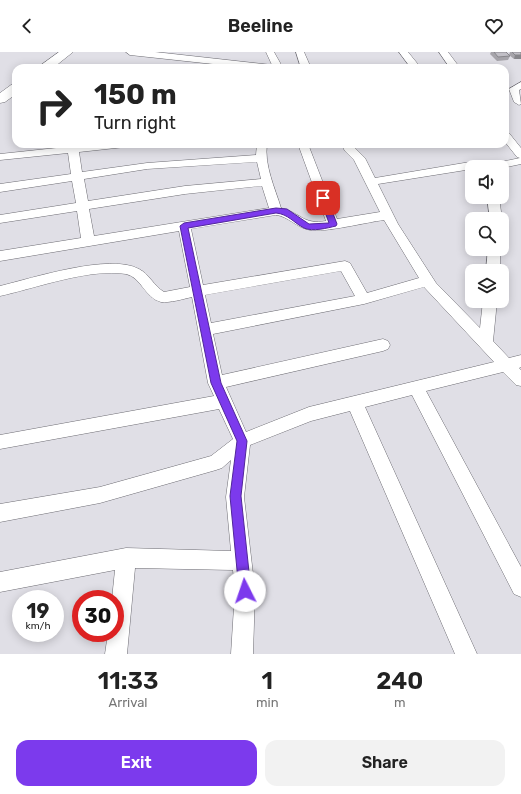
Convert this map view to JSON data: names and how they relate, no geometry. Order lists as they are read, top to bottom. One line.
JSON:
{"page":{"header":"Beeline","turn":["150 m","Turn right"],"speed":"19 km/h","limit":"30","eta":["11:33","Arrival","1","min","240","m"],"buttons":["Exit","Share"]}}
